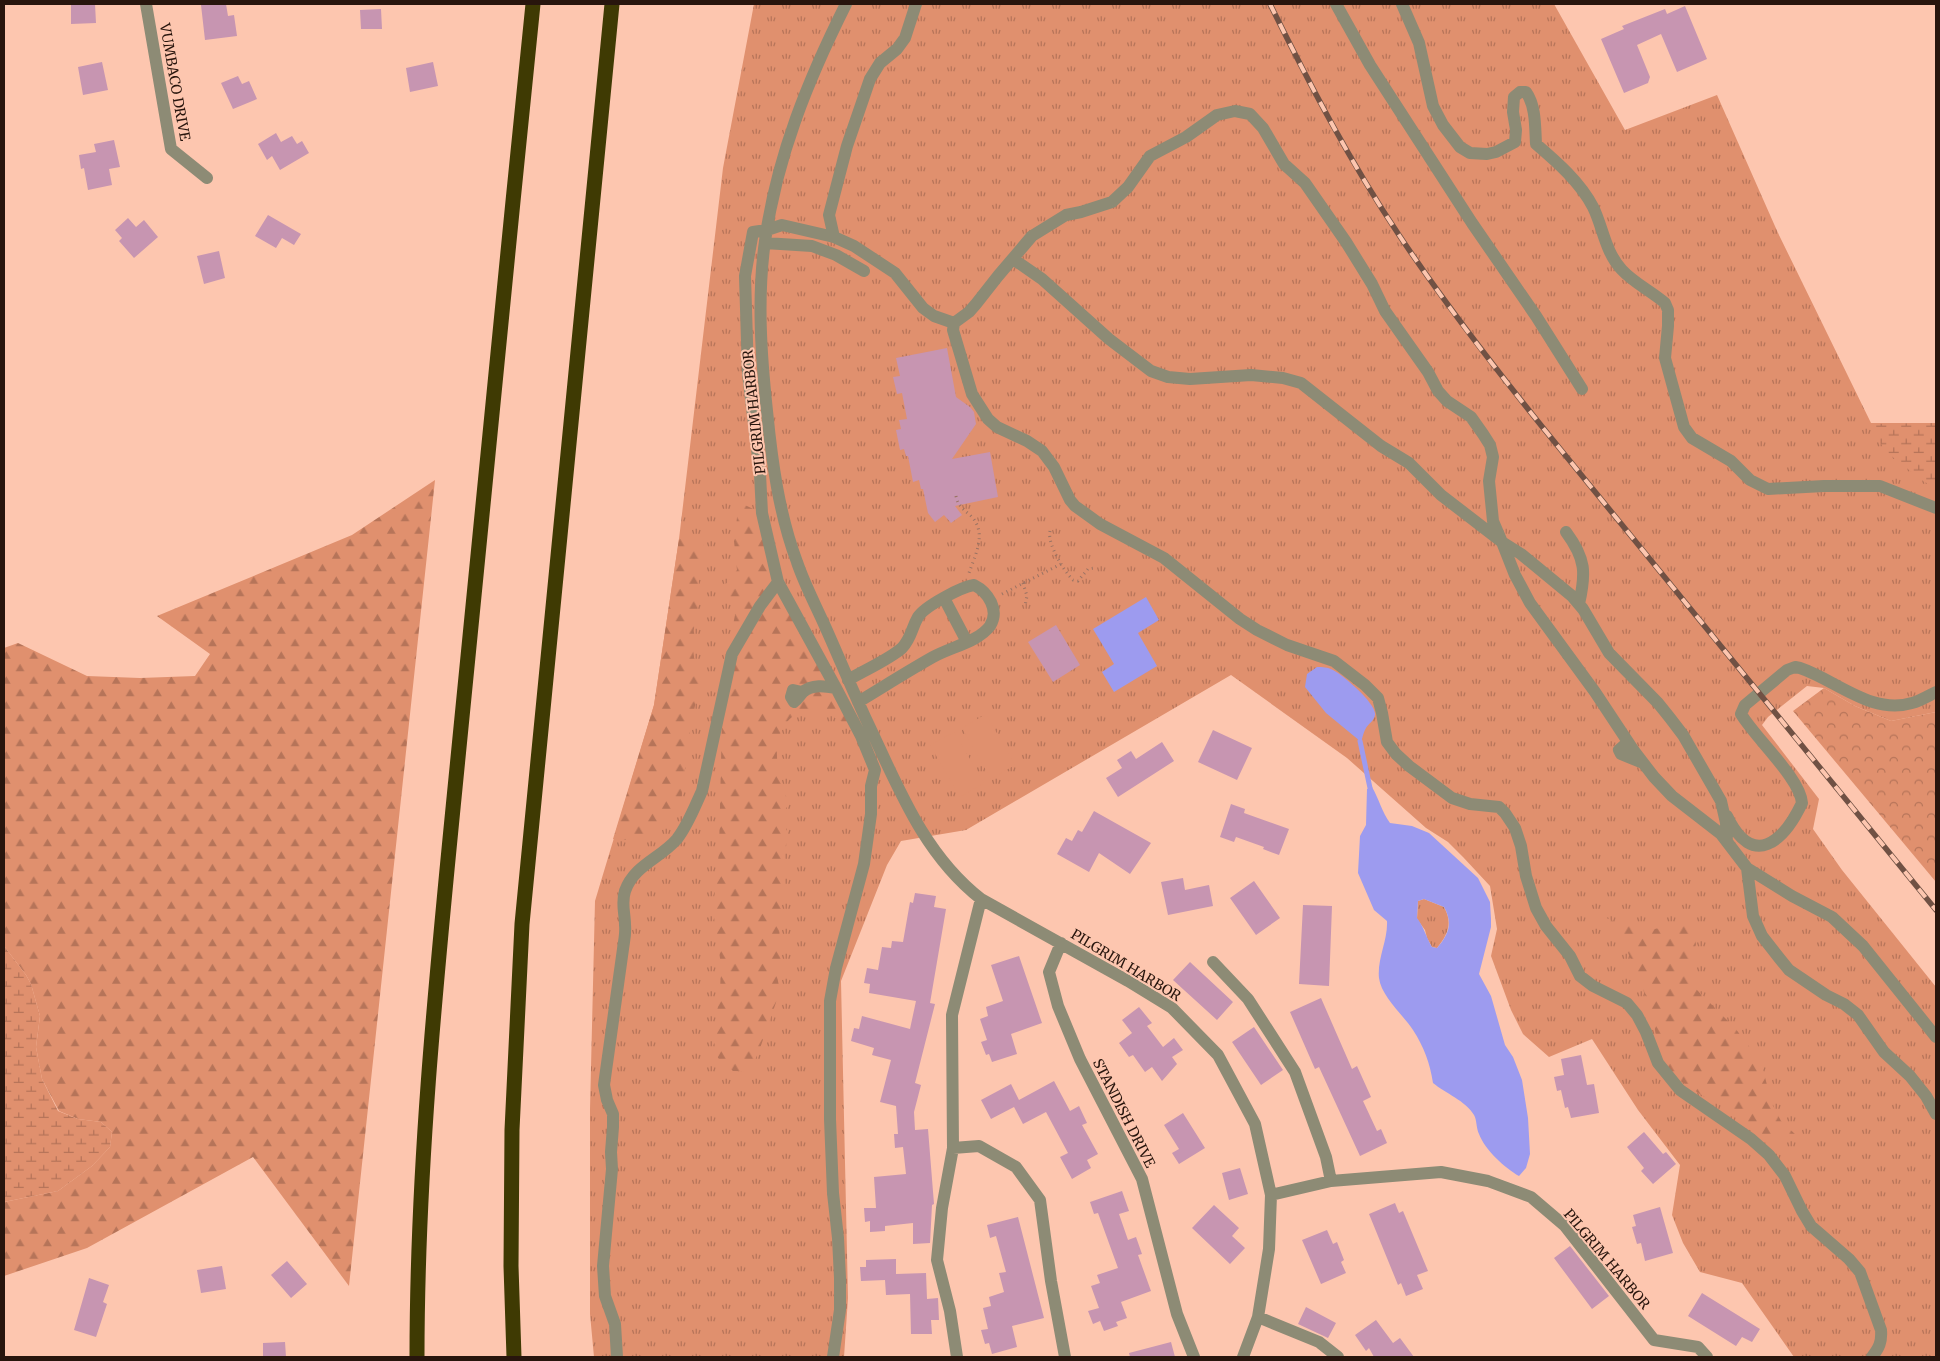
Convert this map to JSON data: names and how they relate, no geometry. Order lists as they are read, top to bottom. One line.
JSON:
{"streets":{"street":["VUMBACO DRIVE","PILGRIM HARBOR","STANDISH DRIVE"]},"crossings":[["PILGRIM HARBOR","STANDISH DRIVE"]]}
